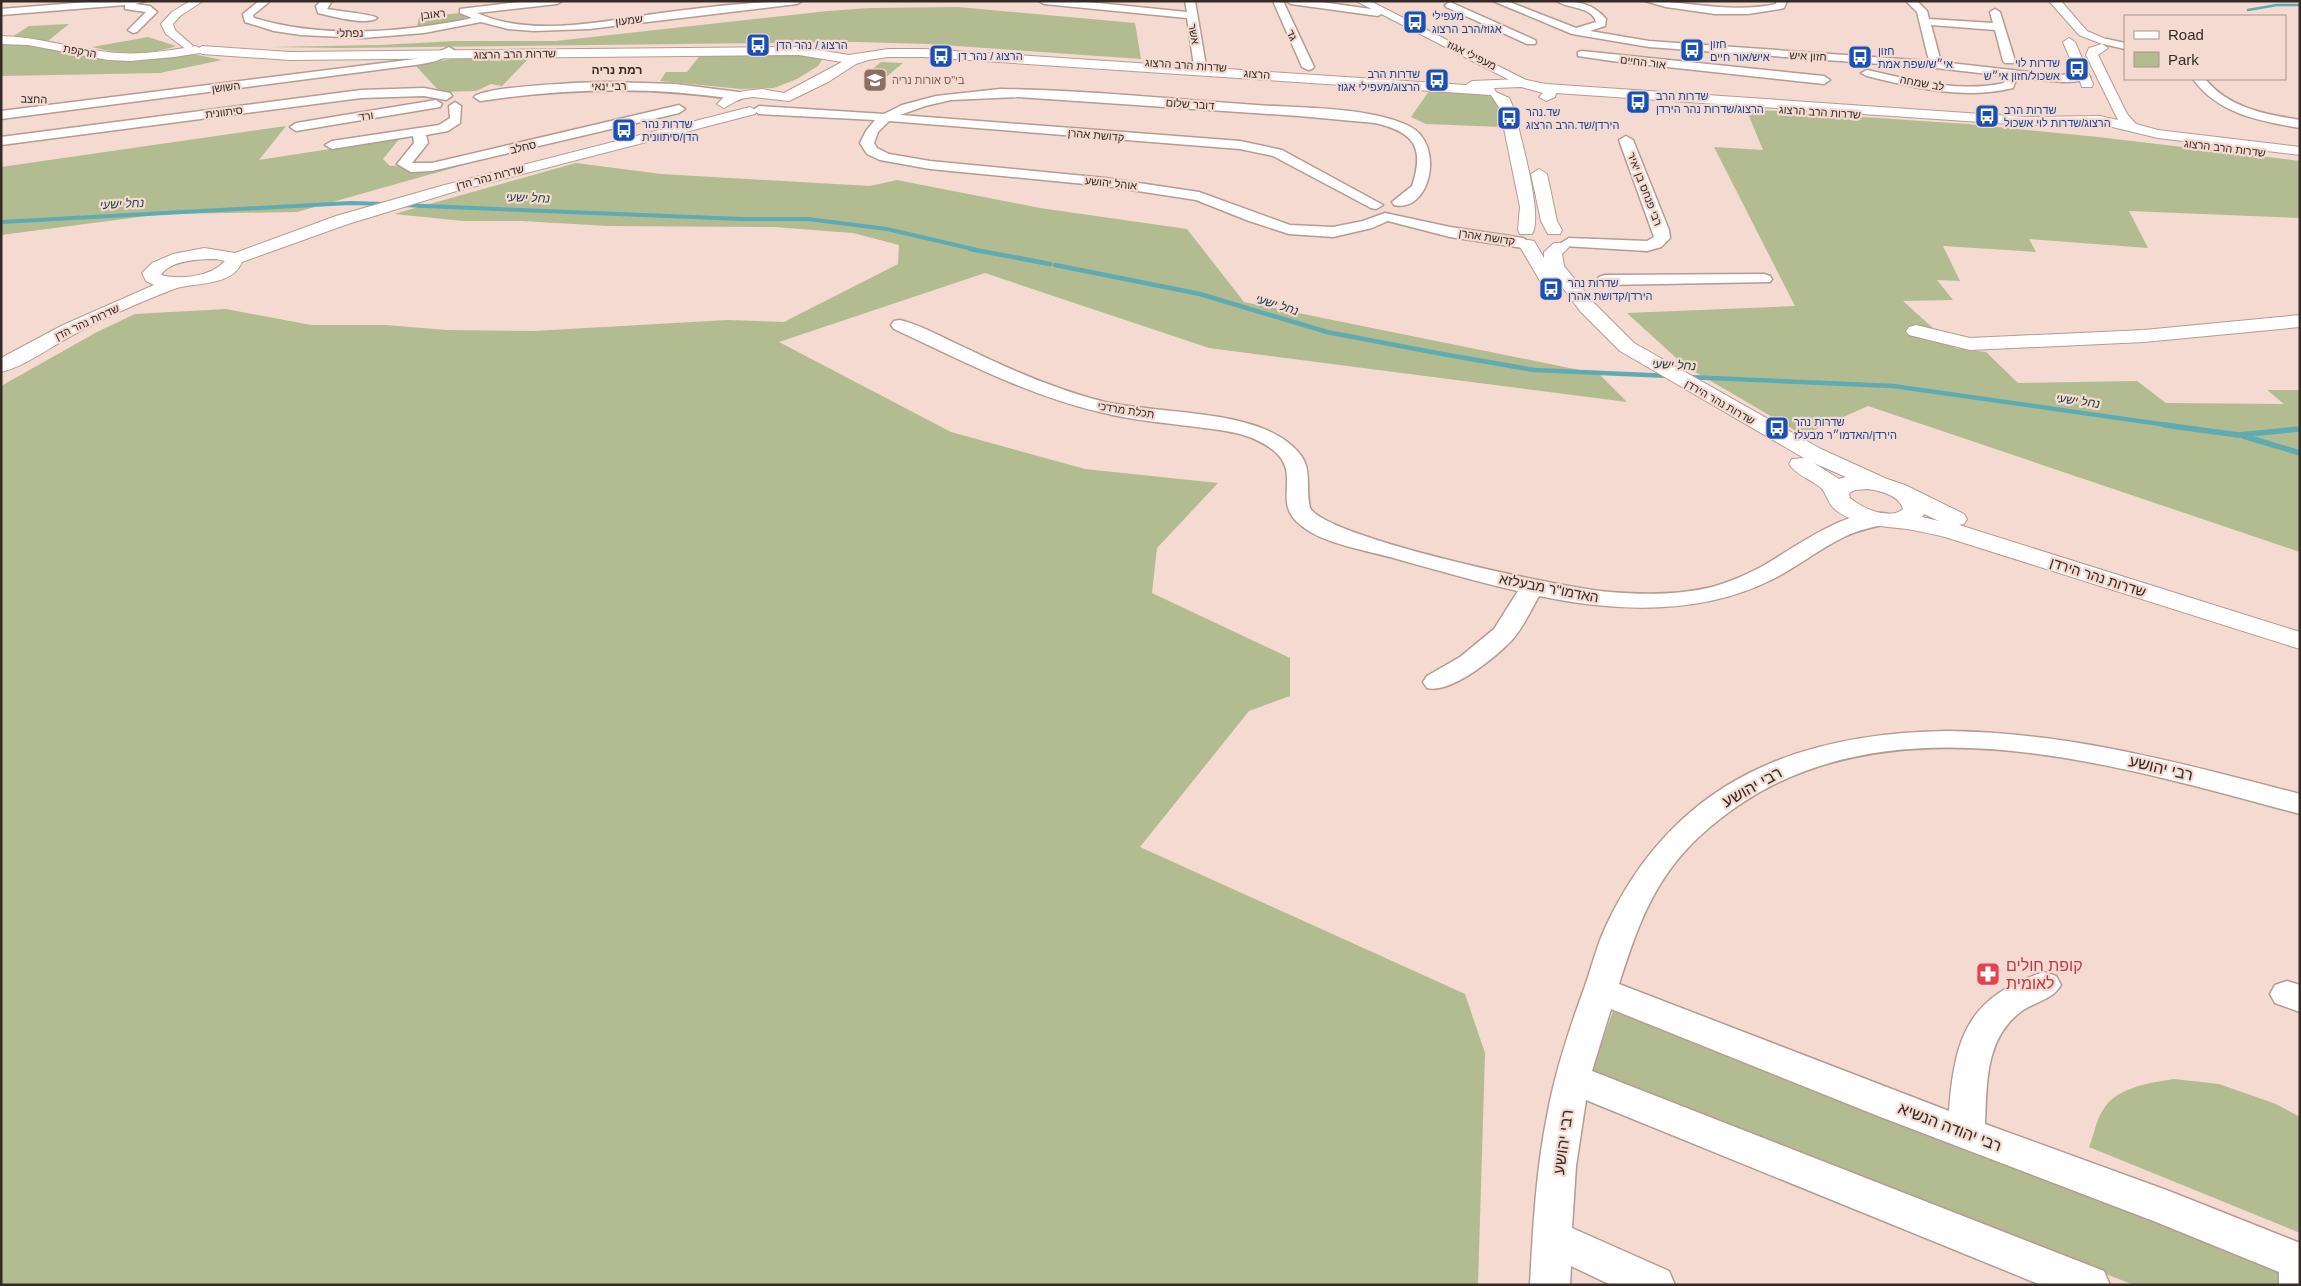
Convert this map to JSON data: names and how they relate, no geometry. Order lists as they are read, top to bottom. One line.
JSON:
{"streets":{"main road":["הרקפת","שדרות הרב הרצוג","מעפילי אגוז","הרצוג","שדרות נהר הדן","שדרות נהר הירדן"],"street":["ראובן","שמעון","נפתלי","אשר","גד","חזון איש","אור החיים","לב שמחה","רבי ינאי","השושן","החצב","דובר שלום","סיתוונית","ורד","קדושת אהרן","סחלב","אוהל יהושע","רבי פנחס בן יאיר","תכלת מרדכי","האדמו\"ר מבעלזא","רבי יהושע","רבי יהודה הנשיא"]},"crossings":[["ראובן","שמעון"],["שמעון","נפתלי"],["אשר","שדרות הרב הרצוג"],["הרקפת","שדרות הרב הרצוג"],["שדרות הרב הרצוג","מעפילי אגוז"],["שדרות הרב הרצוג","חזון איש"],["שדרות הרב הרצוג","הרצוג"],["שדרות הרב הרצוג","השושן"],["מעפילי אגוז","הרצוג"],["חזון איש","לב שמחה"],["רבי ינאי","סיתוונית"],["רבי ינאי","ורד"],["השושן","החצב"],["דובר שלום","קדושת אהרן"],["דובר שלום","אוהל יהושע"],["סיתוונית","ורד"],["קדושת אהרן","שדרות נהר הדן"],["קדושת אהרן","אוהל יהושע"],["קדושת אהרן","שדרות נהר הירדן"],["רבי פנחס בן יאיר","שדרות נהר הירדן"],["שדרות נהר הירדן","האדמו\"ר מבעלזא"],["תכלת מרדכי","האדמו\"ר מבעלזא"],["רבי יהושע","רבי יהודה הנשיא"]],"districts":["רמת נריה"],"water":["נחל ישעי"],"places":{"bus stop":["מעפילי אגוז/הרב הרצוג","הרצוג / נהר הדן","חזון איש/אור חיים","הרצוג / נהר דן","חזון אי״ש/שפת אמת","שדרות לוי אשכול/חזון אי״ש","שדרות הרב הרצוג/מעפילי אגוז","שדרות הרב הרצוג/שדרות נהר הירדן","שדרות הרב הרצוג/שדרות לוי אשכול","שד.נהר הירדן/שד.הרב הרצוג","שדרות נהר הדן/סיתוונית","שדרות נהר הירדן/קדושת אהרן","שדרות נהר הירדן/האדמו״ר מבעלז"],"school or university":["בי\"ס אורות נריה"],"pharmacy":["קופת חולים לאומית"]},"legend":["Road","Park"]}
